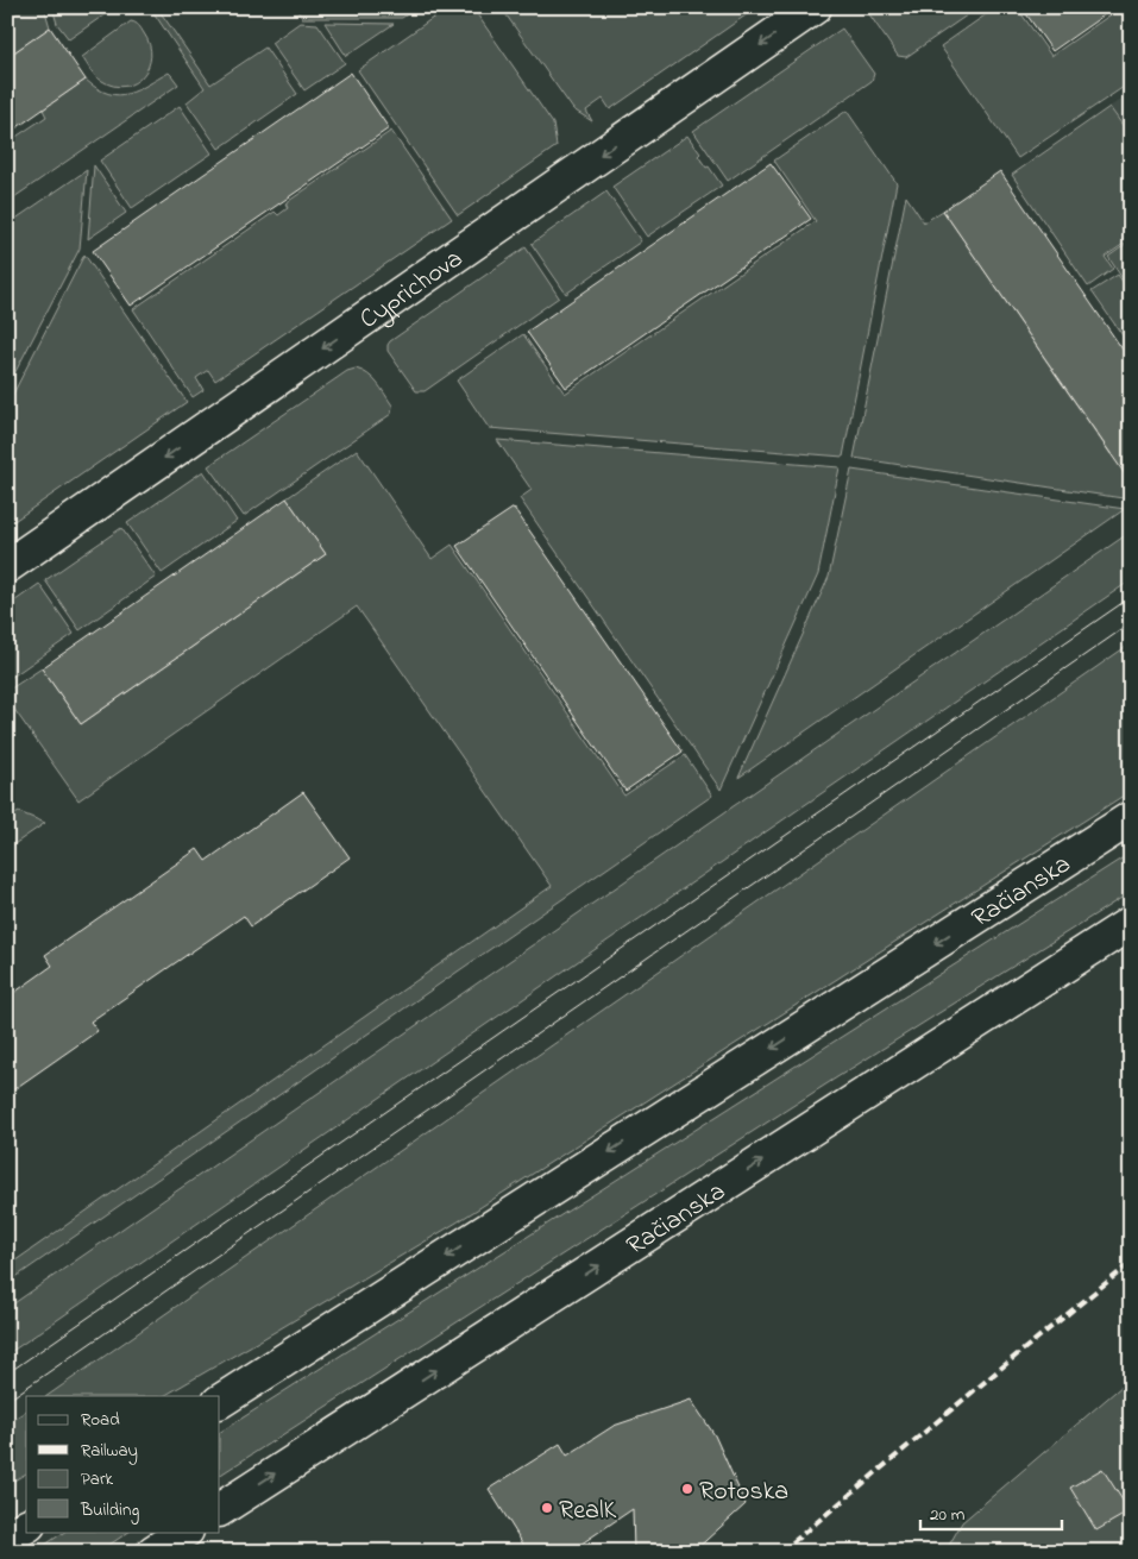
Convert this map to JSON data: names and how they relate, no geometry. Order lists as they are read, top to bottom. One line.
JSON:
{"streets":{"main road":["Cyprichova","Račianska"]},"one_way":["Cyprichova"],"places":["Rotoska","RealK"],"legend":["Road","Railway","Park","Building"],"scale_bar":"20 m"}
